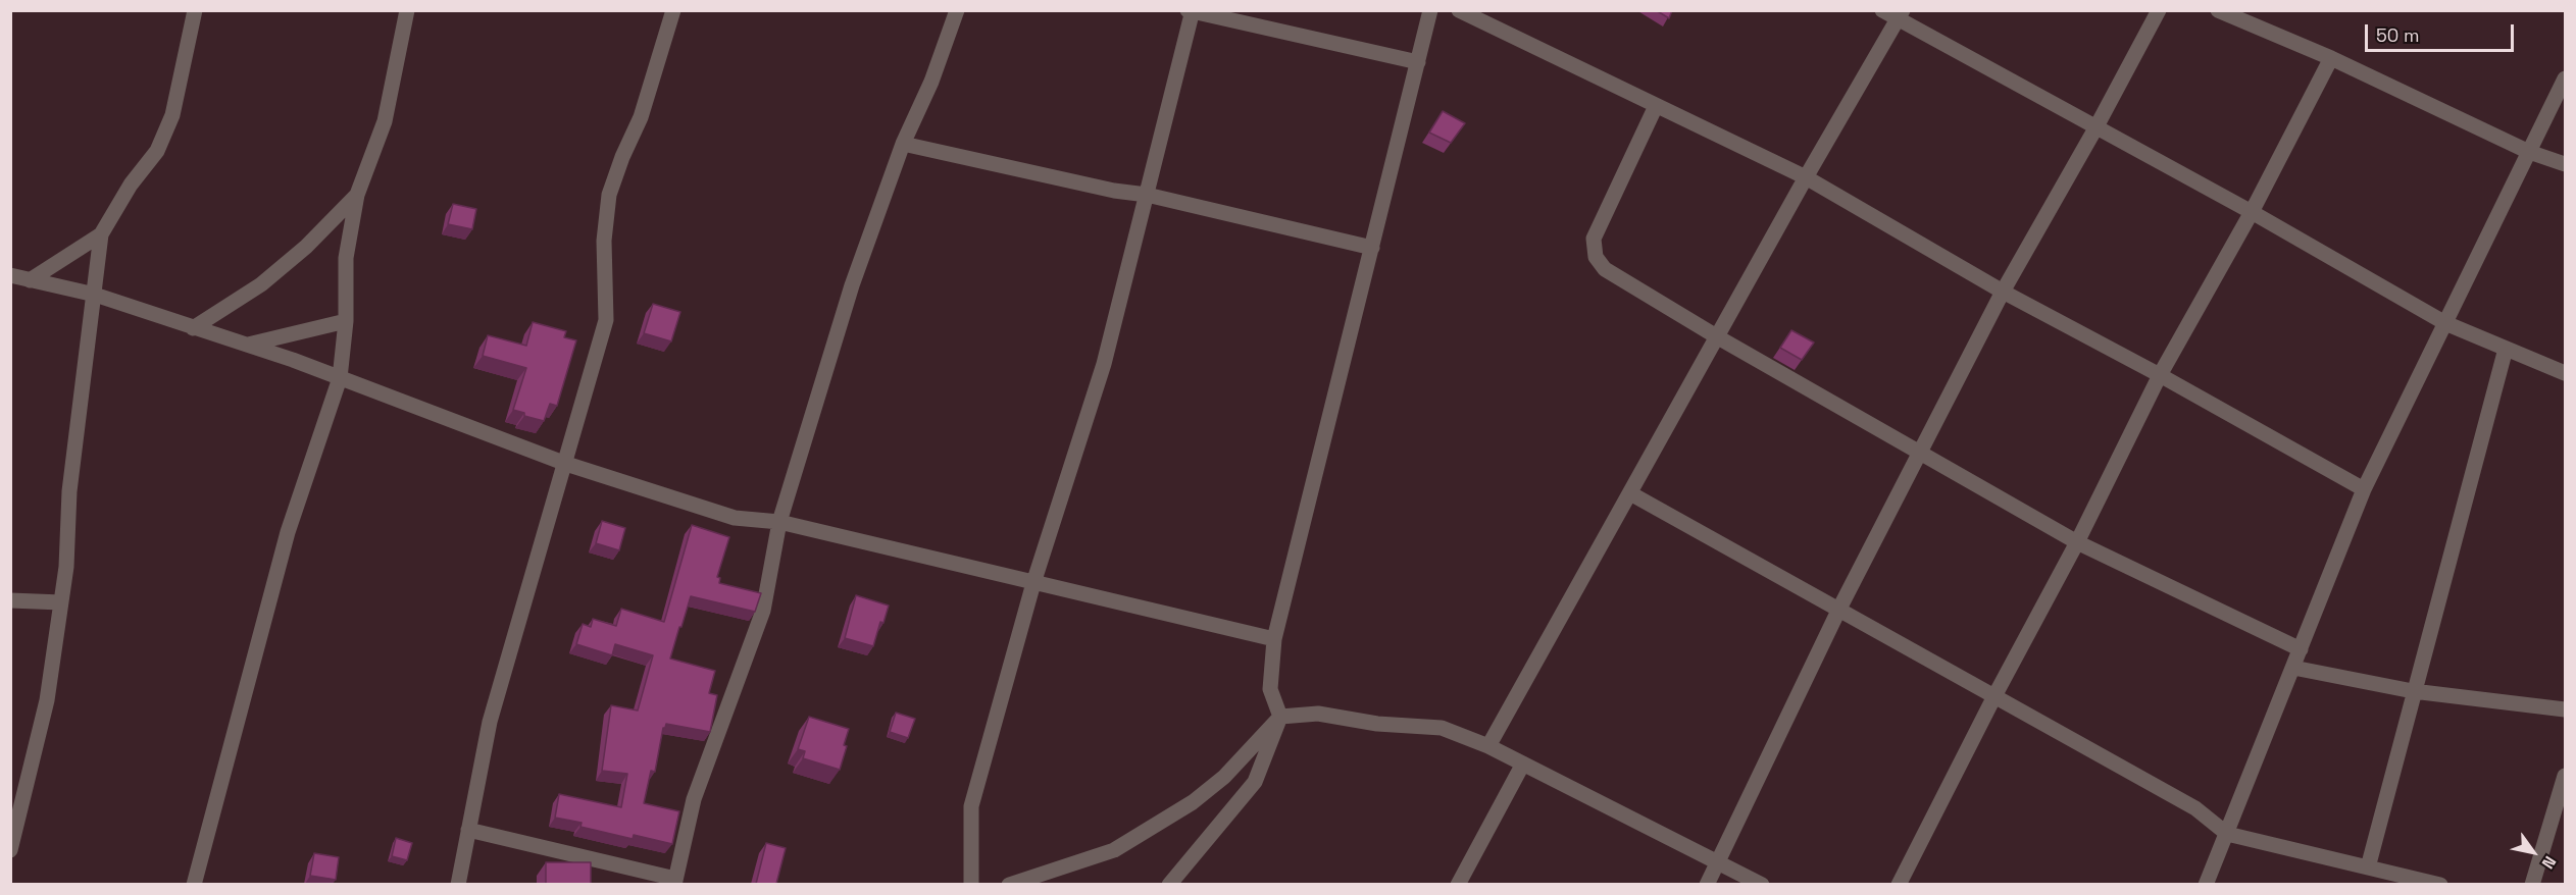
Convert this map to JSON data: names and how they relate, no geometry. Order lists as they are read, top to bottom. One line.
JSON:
{"scale_bar":"50 m","north":"bottom right"}
